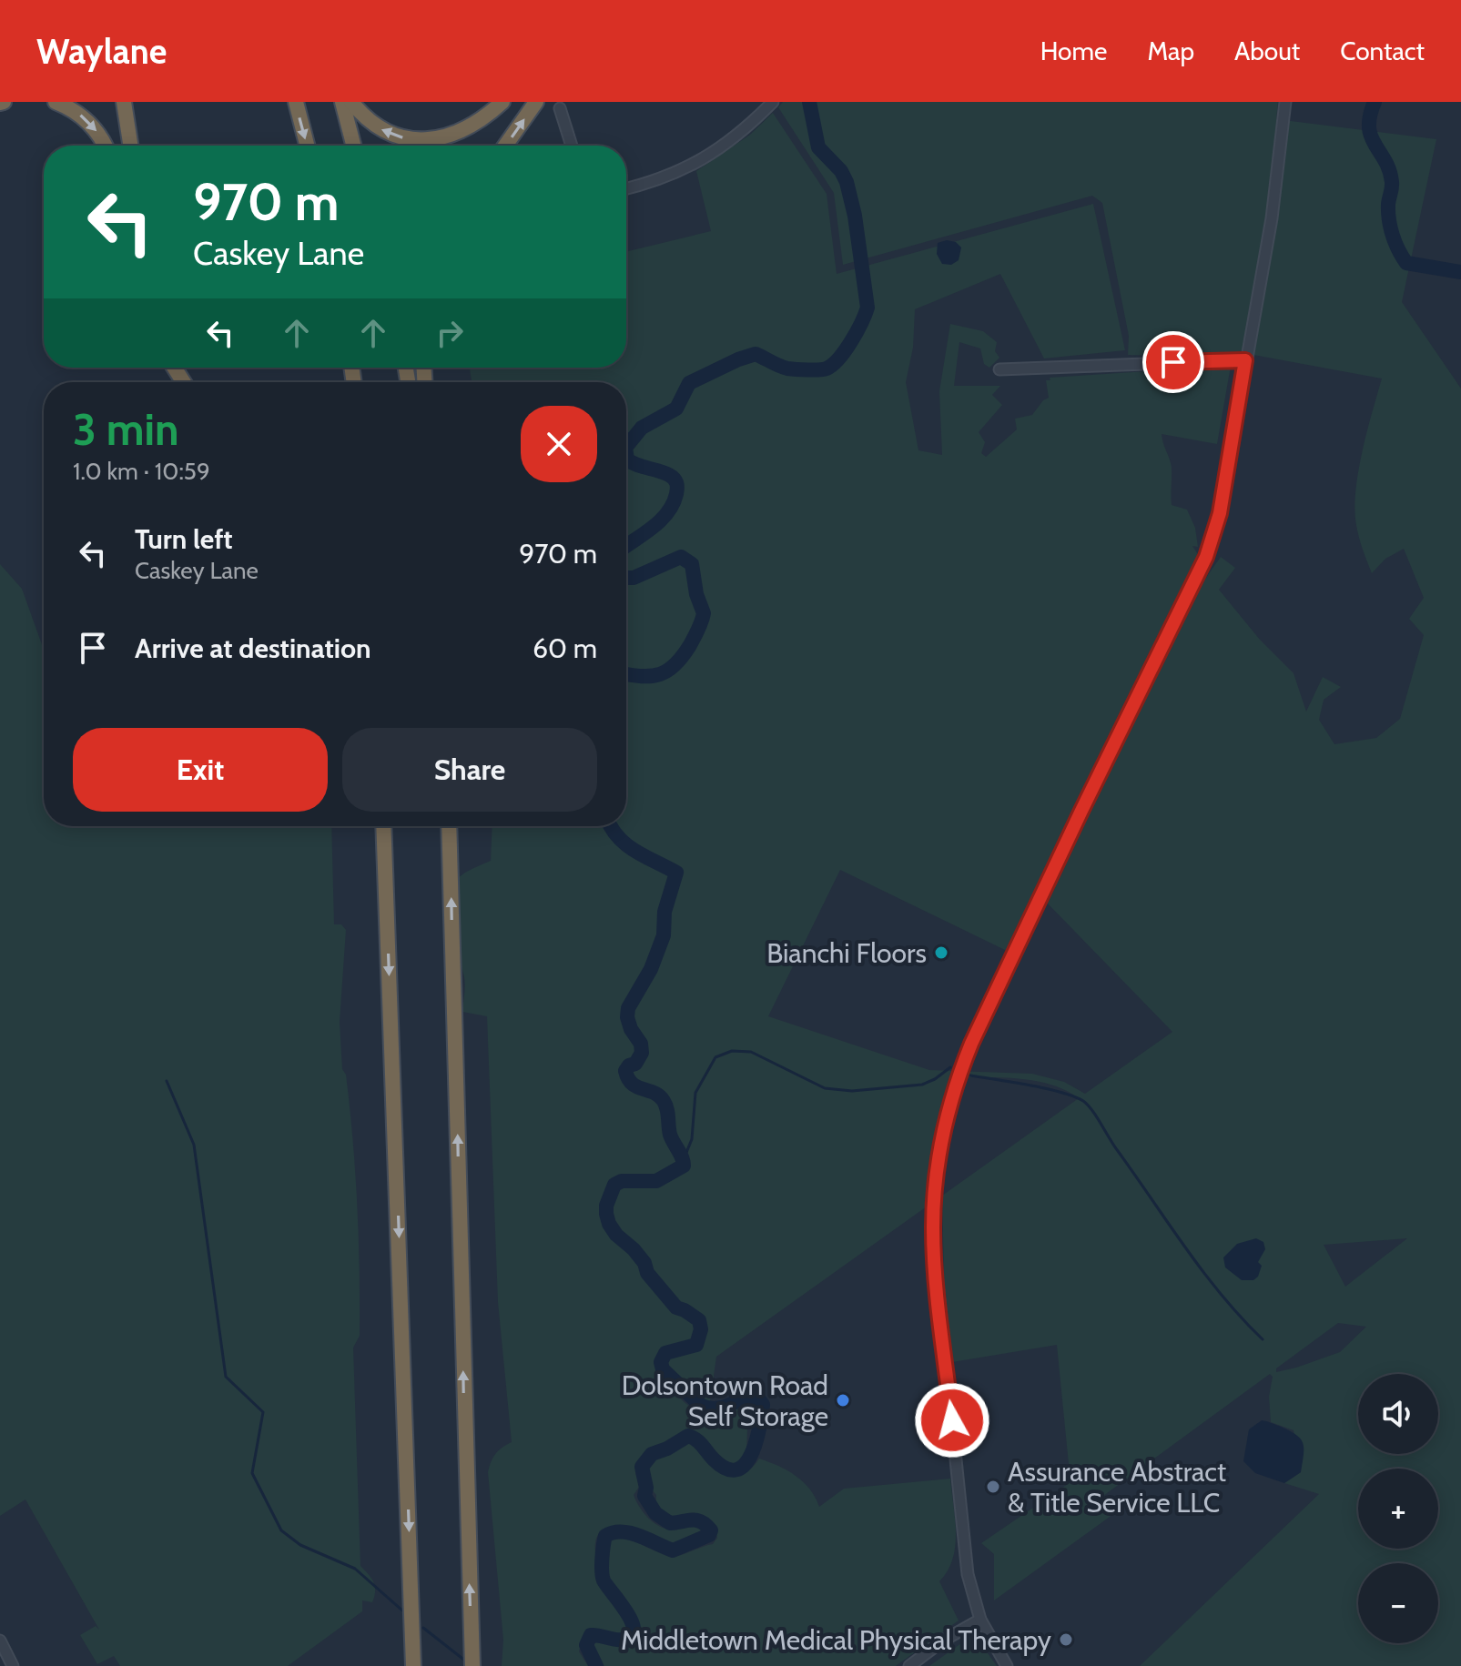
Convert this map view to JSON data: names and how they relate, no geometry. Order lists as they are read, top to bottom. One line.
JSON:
{"places":["Bianchi Floors","Dolsontown Road Self Storage","Assurance Abstract & Title Service LLC","Middletown Medical Physical Therapy"],"page":{"header":"Waylane","nav":["Home","Map","About","Contact"],"turn":["970 m","Caskey Lane"],"heading":["3 min","1.0 km · 10:59"],"list":[{"name":"Turn left","note":"Caskey Lane","value":"970 m"},{"name":"Arrive at destination","value":"60 m"}],"buttons":["Exit","Share"],"map_buttons":["+","−"]}}
